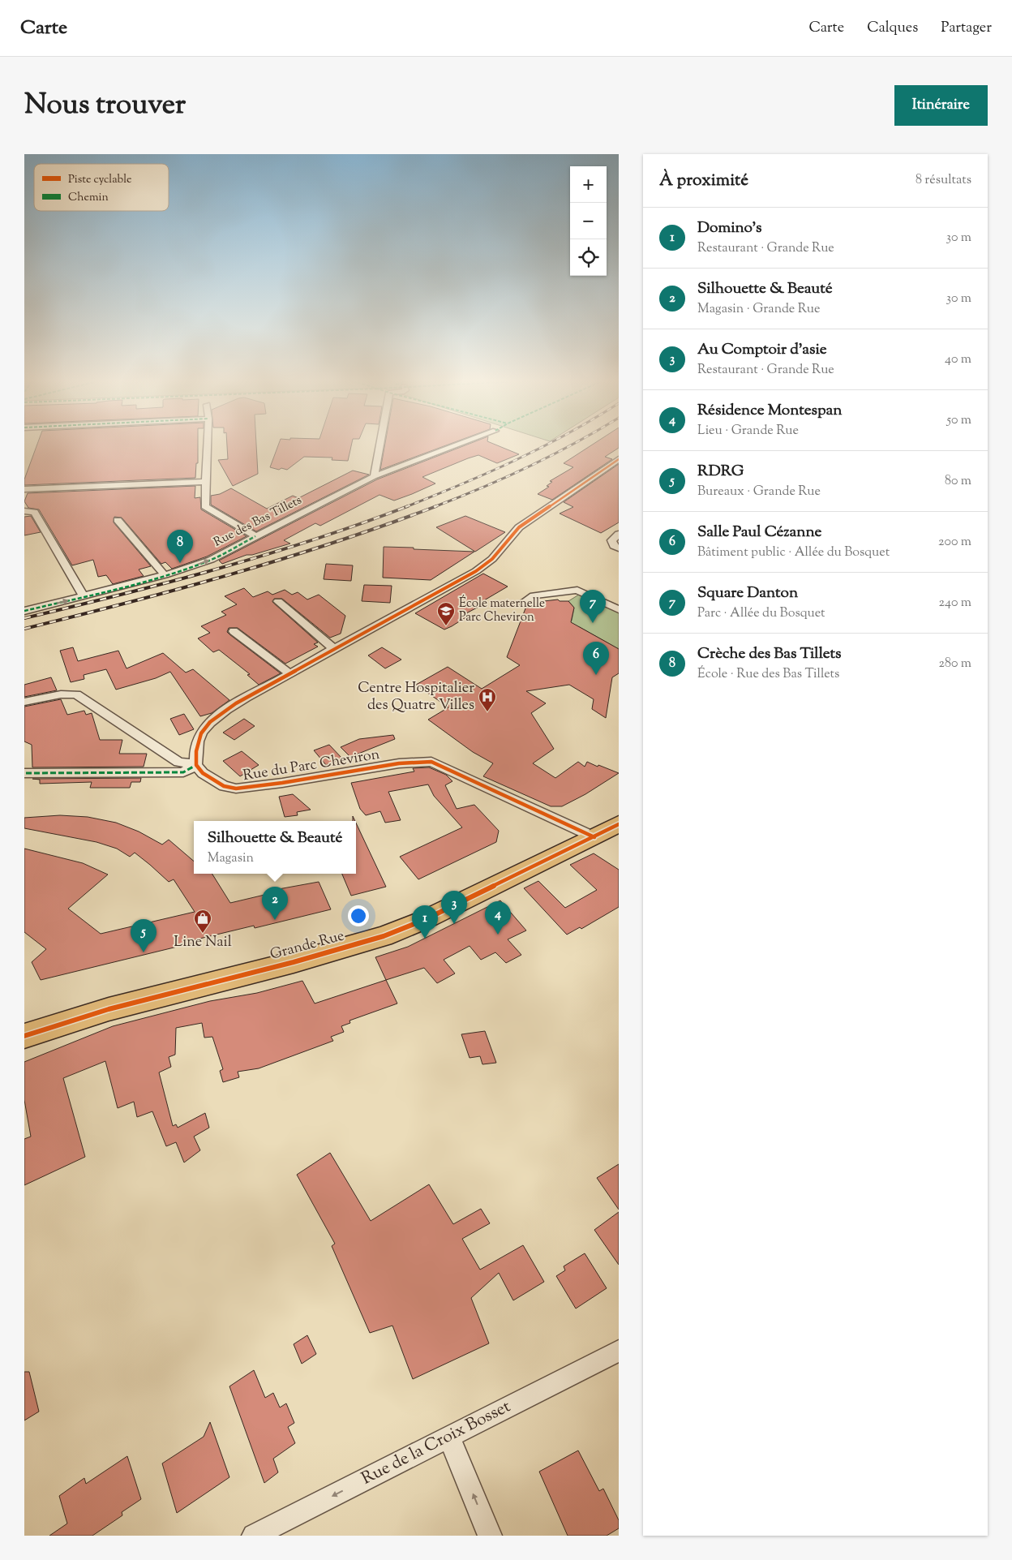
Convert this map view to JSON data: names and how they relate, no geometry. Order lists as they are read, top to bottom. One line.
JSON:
{"streets":{"main road":["Grande Rue"],"street":["Rue des Bas Tillets","Rue du Parc Cheviron","Rue de la Croix Bosset"]},"crossings":[["Rue du Parc Cheviron","Grande Rue"]],"one_way":["Rue de la Croix Bosset"],"places":{"school or university":["École maternelle Parc Cheviron"],"hospital":["Centre Hospitalier des Quatre Villes"],"shop":["Line Nail"]},"legend":["Piste cyclable","Chemin"],"page":{"header":"Carte","nav":["Carte","Calques","Partager"],"title":"Nous trouver","buttons":"Itinéraire","heading":["À proximité","8 résultats"],"map_buttons":["+","−"],"list":[{"mark":"1","name":"Domino's","note":"Restaurant · Grande Rue","value":"30 m"},{"mark":"2","name":"Silhouette & Beauté","note":"Magasin · Grande Rue","value":"30 m"},{"mark":"3","name":"Au Comptoir d'asie","note":"Restaurant · Grande Rue","value":"40 m"},{"mark":"4","name":"Résidence Montespan","note":"Lieu · Grande Rue","value":"50 m"},{"mark":"5","name":"RDRG","note":"Bureaux · Grande Rue","value":"80 m"},{"mark":"6","name":"Salle Paul Cézanne","note":"Bâtiment public · Allée du Bosquet","value":"200 m"},{"mark":"7","name":"Square Danton","note":"Parc · Allée du Bosquet","value":"240 m"},{"mark":"8","name":"Crèche des Bas Tillets","note":"École · Rue des Bas Tillets","value":"280 m"}],"pins":["8","7","6","2","3","4","1","5"],"popup":["Silhouette & Beauté","Magasin"]}}
